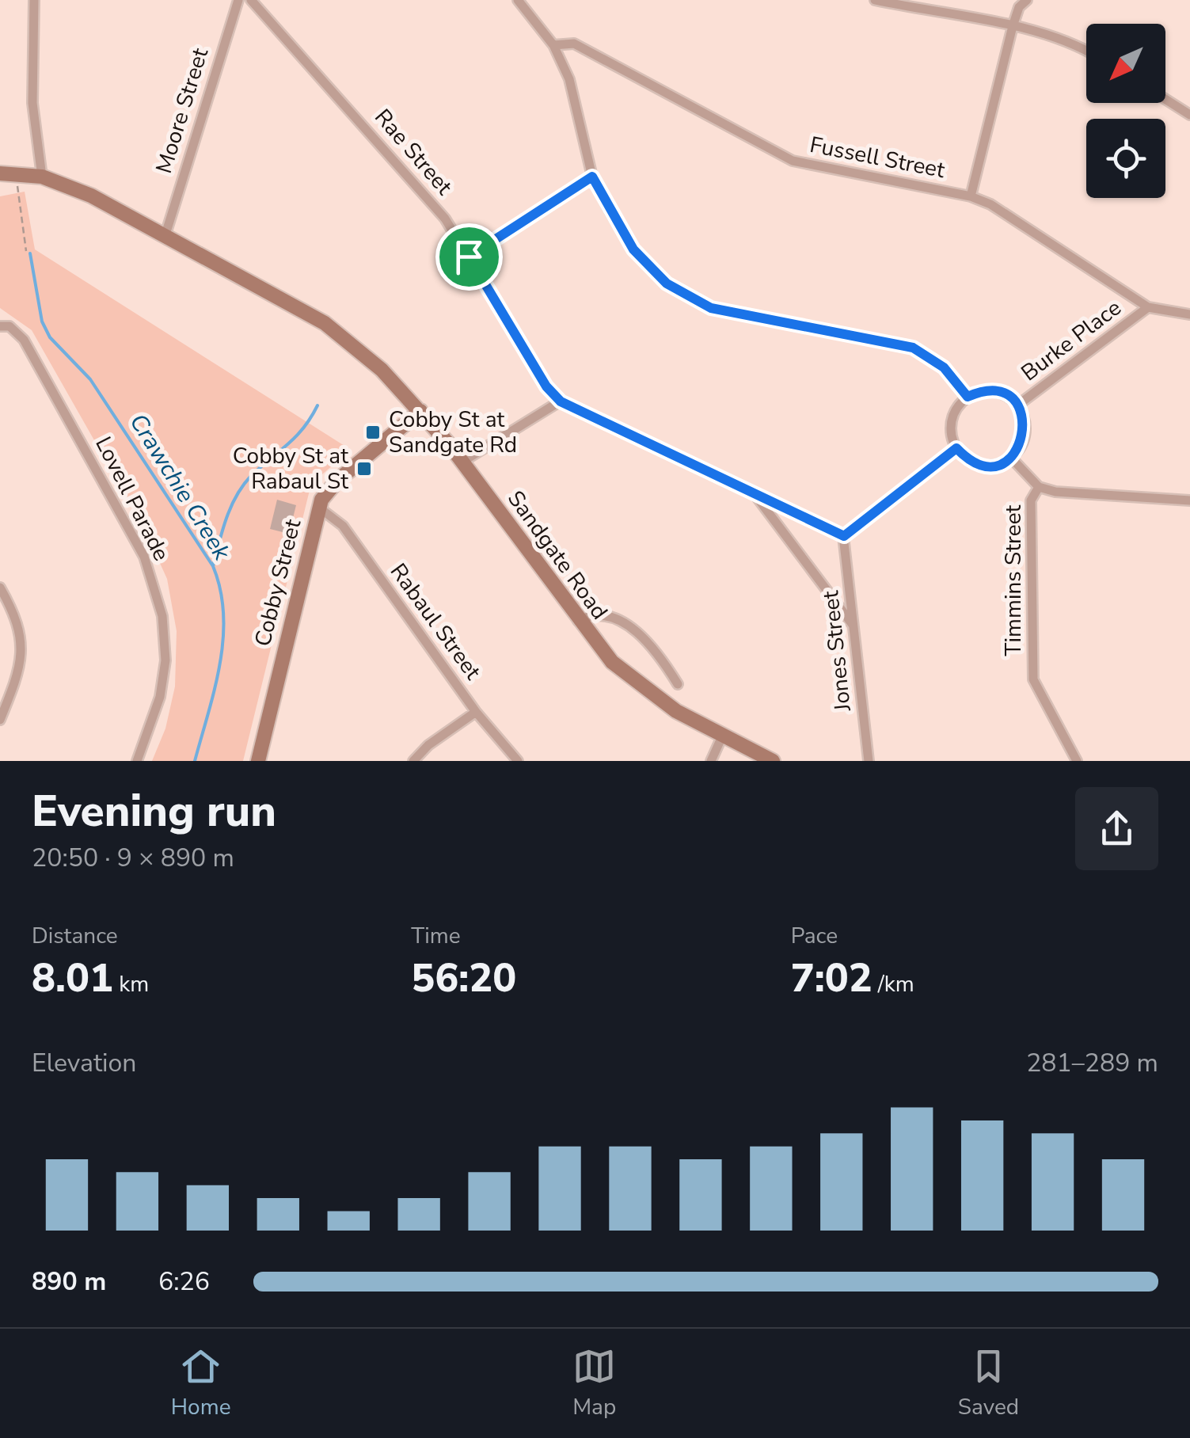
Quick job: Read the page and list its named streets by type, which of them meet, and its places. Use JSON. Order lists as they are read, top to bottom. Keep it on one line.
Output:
{"streets":{"main road":["Sandgate Road","Cobby Street"],"street":["Moore Street","Rae Street","Fussell Street","Burke Place","Lovell Parade","Timmins Street","Rabaul Street","Jones Street"]},"crossings":[["Moore Street","Sandgate Road"],["Rae Street","Jones Street"],["Fussell Street","Burke Place"],["Sandgate Road","Cobby Street"],["Cobby Street","Rabaul Street"]],"water":["Crawchie Creek"],"places":{"transit":["Cobby St at Sandgate Rd","Cobby St at Rabaul St"]},"north":"bottom left","page":{"heading":["Evening run","20:50 · 9 × 890 m"],"stats":[["Distance","8.01 km"],["Time","56:20"],["Pace","7:02 /km"]],"chart":["Elevation","281–289 m"],"list":[{"name":"890 m","note":"6:26"}],"tabs":["Home","Map","Saved"]}}
